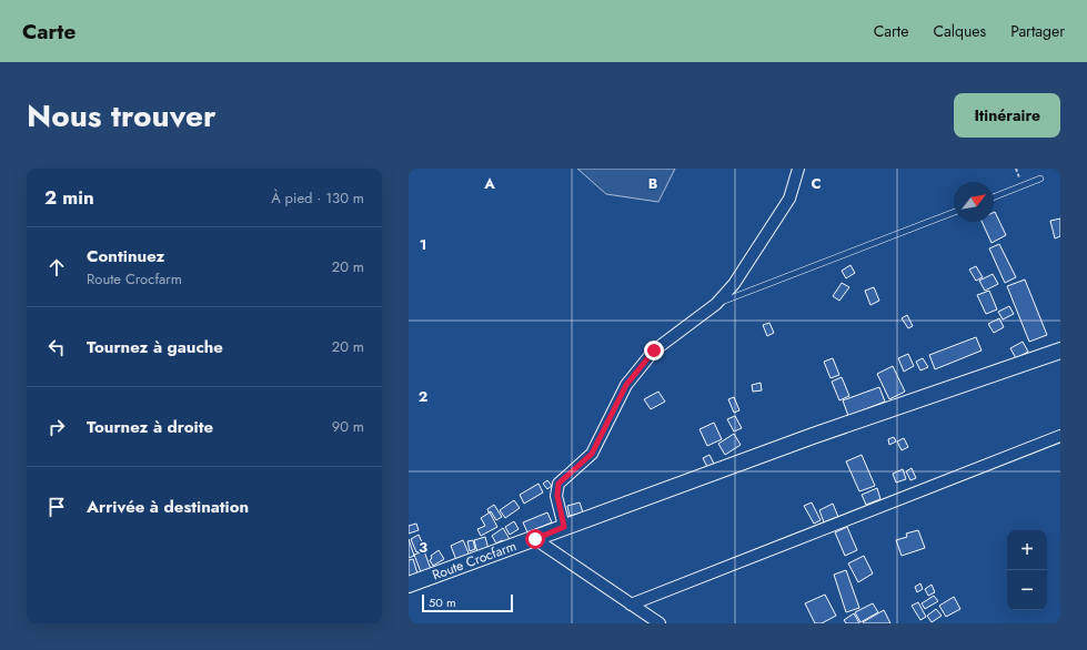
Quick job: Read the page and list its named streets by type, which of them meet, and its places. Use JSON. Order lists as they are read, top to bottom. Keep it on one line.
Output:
{"streets":{"street":["Route Crocfarm"]},"scale_bar":"50 m","north":"top right","page":{"header":"Carte","nav":["Carte","Calques","Partager"],"title":"Nous trouver","buttons":"Itinéraire","heading":["2 min","À pied · 130 m"],"list":[["Continuez","Route Crocfarm","20 m"],["Tournez à gauche","20 m"],["Tournez à droite","90 m"],"Arrivée à destination"],"map_buttons":["+","−"],"scale":"50 m"},"grid":{"columns":["A","B","C"],"rows":["1","2","3"]}}
